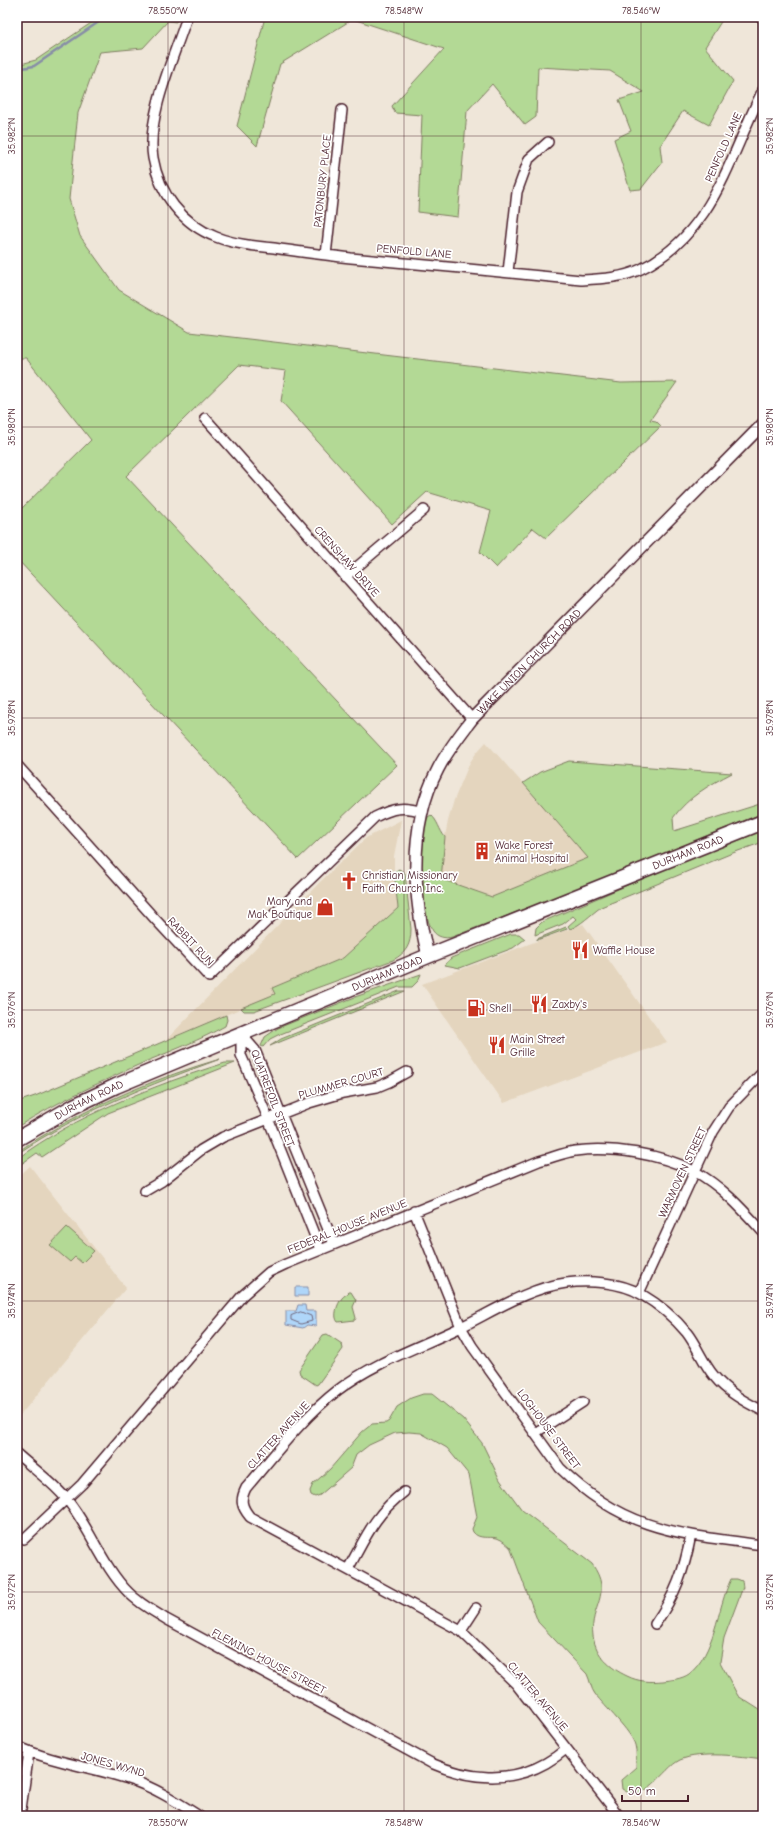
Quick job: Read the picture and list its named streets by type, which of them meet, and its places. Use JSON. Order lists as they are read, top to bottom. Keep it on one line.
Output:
{"streets":{"main road":["DURHAM ROAD"],"street":["PENFOLD LANE","PATONBURY PLACE","CRENSHAW DRIVE","WAKE UNION CHURCH ROAD","RABBIT RUN","PLUMMER COURT","QUATREFOIL STREET","WARMOVEN STREET","FEDERAL HOUSE AVENUE","LOGHOUSE STREET","CLATTER AVENUE","FLEMING HOUSE STREET","JONES WYND"]},"crossings":[["PENFOLD LANE","PATONBURY PLACE"],["CRENSHAW DRIVE","WAKE UNION CHURCH ROAD"],["WAKE UNION CHURCH ROAD","DURHAM ROAD"],["WAKE UNION CHURCH ROAD","RABBIT RUN"],["DURHAM ROAD","QUATREFOIL STREET"],["PLUMMER COURT","QUATREFOIL STREET"],["QUATREFOIL STREET","FEDERAL HOUSE AVENUE"],["WARMOVEN STREET","FEDERAL HOUSE AVENUE"],["WARMOVEN STREET","CLATTER AVENUE"],["FEDERAL HOUSE AVENUE","LOGHOUSE STREET"],["FEDERAL HOUSE AVENUE","FLEMING HOUSE STREET"],["LOGHOUSE STREET","CLATTER AVENUE"],["CLATTER AVENUE","FLEMING HOUSE STREET"]],"places":{"building":["Wake Forest Animal Hospital"],"church":["Christian Missionary Faith Church Inc."],"shop":["Mary and Mak Boutique"],"restaurant":["Waffle House","Zaxby's","Main Street Grille"],"fuel station":["Shell"]},"scale_bar":"50 m","coordinates":["78.550°W","78.548°W","78.546°W","35.982°N","35.980°N","35.978°N","35.976°N","35.974°N","35.972°N"]}
